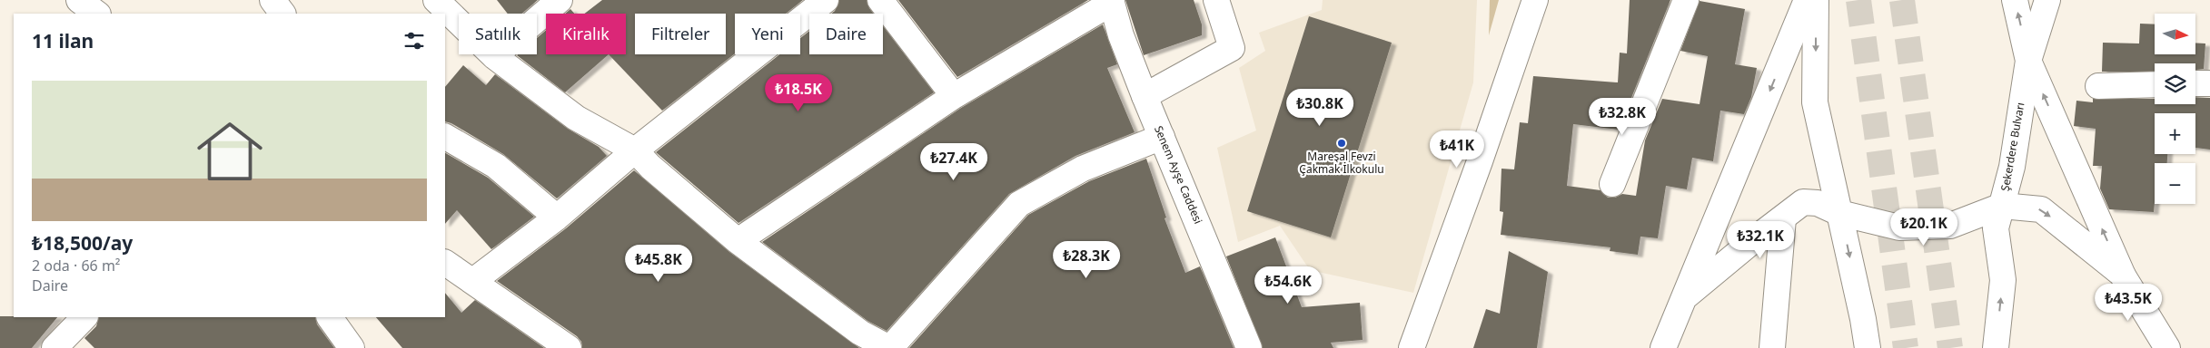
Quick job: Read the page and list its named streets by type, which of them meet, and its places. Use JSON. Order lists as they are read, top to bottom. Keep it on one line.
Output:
{"streets":{"street":["Şekerdere Bulvarı","Senem Ayşe Caddesi"]},"places":["Mareşal Fevzi Çakmak İlkokulu"],"north":"right","page":{"map_buttons":["+","−"],"chip":["Satılık","Kiralık","Filtreler","Yeni","Daire"],"heading":"11 ilan","list":[{"name":"₺18,500/ay","note":"2 oda · 66 m² · Daire"}],"price":["₺18.5K","₺30.8K","₺32.8K","₺41K","₺27.4K","₺20.1K","₺32.1K","₺28.3K","₺45.8K","₺54.6K","₺43.5K"]}}
